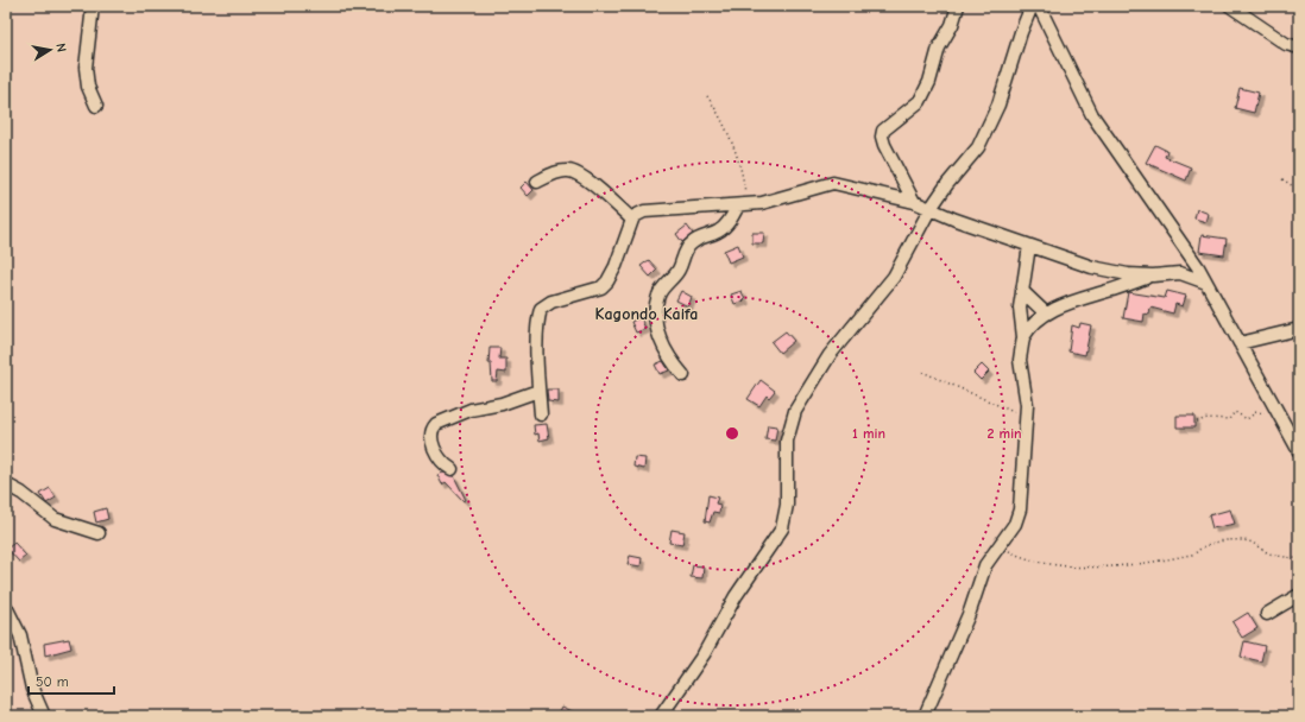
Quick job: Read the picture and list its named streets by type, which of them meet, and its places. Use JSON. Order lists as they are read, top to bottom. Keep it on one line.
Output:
{"districts":["Kagondo Kaifa"],"scale_bar":"50 m","north":"right","rings":["1 min","2 min"]}
